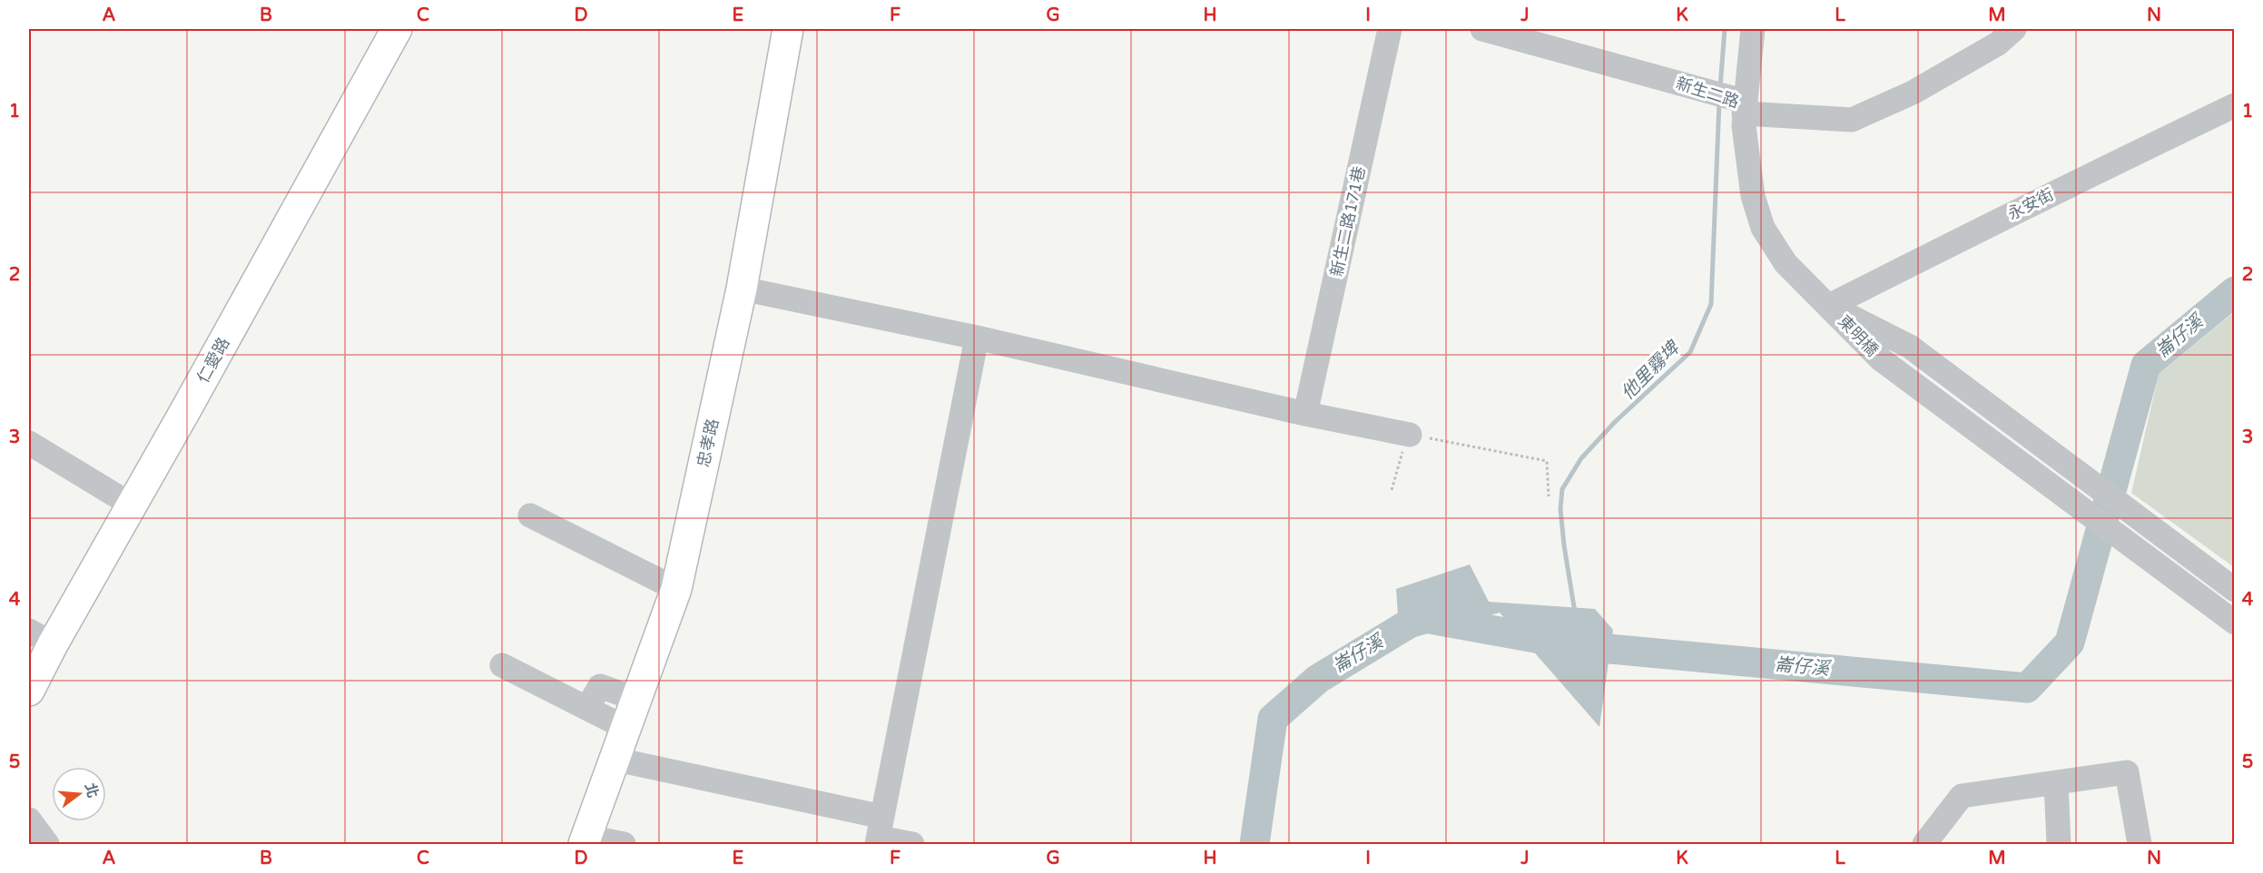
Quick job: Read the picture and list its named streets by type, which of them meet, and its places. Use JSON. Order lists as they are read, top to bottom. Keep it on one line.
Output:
{"streets":{"main road":["仁愛路","忠孝路"],"street":["新生二路","永安街","新生二路171巷","東明橋"]},"crossings":[["新生二路","永安街"],["新生二路","東明橋"],["永安街","東明橋"]],"water":["崙仔溪","他里霧埤"],"north":"right","grid":{"columns":["A","B","C","D","E","F","G","H","I","J","K","L","M","N"],"rows":["1","2","3","4","5"]}}
